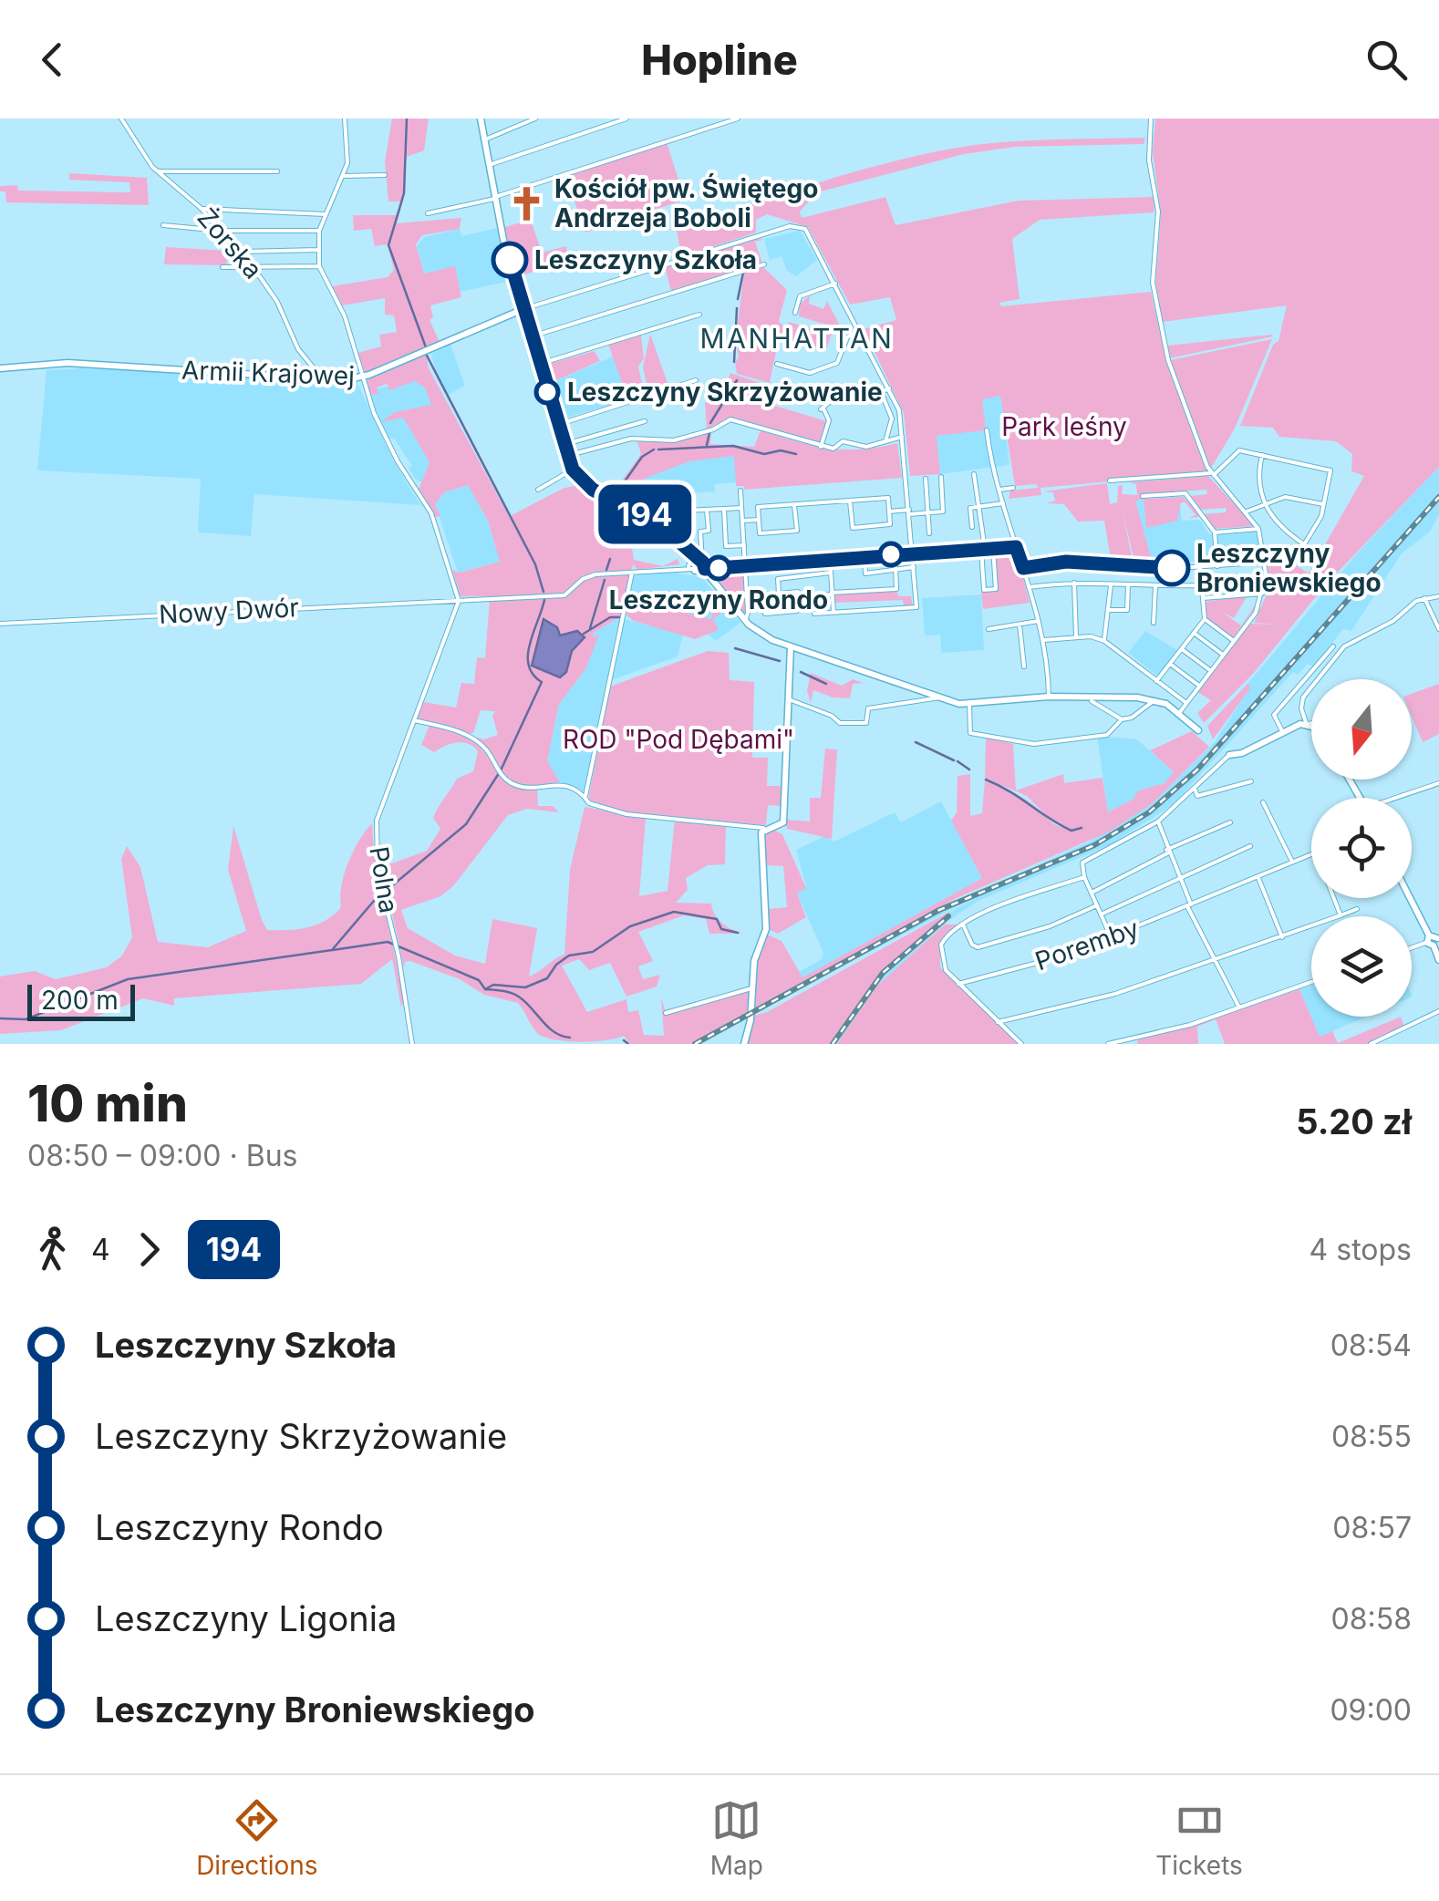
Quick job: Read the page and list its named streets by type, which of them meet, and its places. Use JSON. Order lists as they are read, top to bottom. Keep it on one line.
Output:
{"streets":{"street":["Żorska","Armii Krajowej","Nowy Dwór","Polna","Poremby"]},"crossings":[["Żorska","Armii Krajowej"],["Nowy Dwór","Polna"]],"districts":["MANHATTAN"],"parks":["Park leśny","ROD \"Pod Dębami\""],"places":{"church":["Kościół pw. Świętego Andrzeja Boboli"],"other":["Leszczyny Szkoła","Leszczyny Skrzyżowanie","Leszczyny Rondo","Leszczyny Broniewskiego"]},"lines":["bus line 194"],"scale_bar":"200 m","north":"bottom","page":{"header":"Hopline","on_map":"194","scale":"200 m","heading":["10 min","08:50 – 09:00 · Bus","5.20 zł"],"legs":["4","194","4 stops"],"list":[{"name":"Leszczyny Szkoła","value":"08:54"},{"name":"Leszczyny Skrzyżowanie","value":"08:55"},{"name":"Leszczyny Rondo","value":"08:57"},{"name":"Leszczyny Ligonia","value":"08:58"},{"name":"Leszczyny Broniewskiego","value":"09:00"}],"tabs":["Directions","Map","Tickets"]}}
